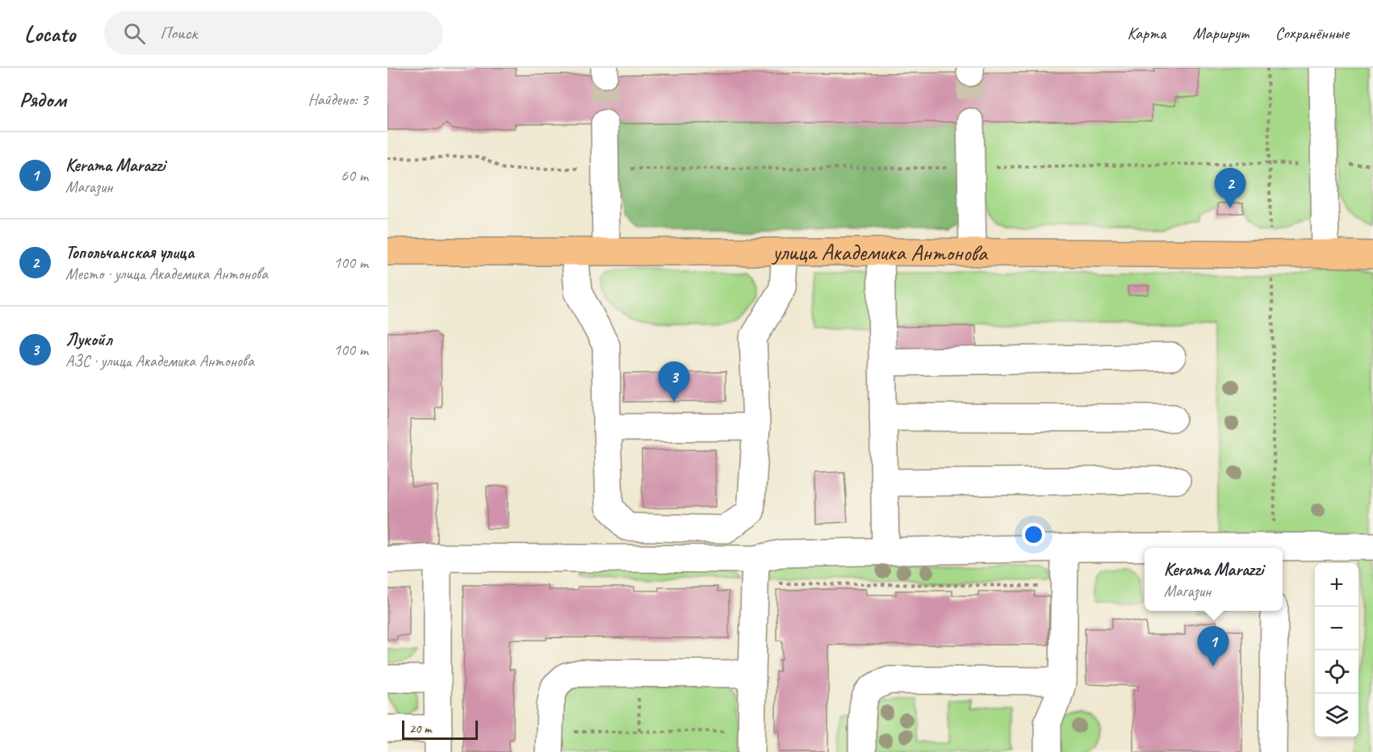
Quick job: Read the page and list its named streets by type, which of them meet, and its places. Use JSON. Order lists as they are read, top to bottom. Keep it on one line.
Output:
{"streets":{"main road":["улица Академика Антонова"]},"scale_bar":"20 m","page":{"header":"Locato","search":"Поиск","nav":["Карта","Маршрут","Сохранённые"],"heading":["Рядом","Найдено: 3"],"list":[{"mark":"1","name":"Kerama Marazzi","note":"Магазин","value":"60 m"},{"mark":"2","name":"Топольчанская улица","note":"Место · улица Академика Антонова","value":"100 m"},{"mark":"3","name":"Лукойл","note":"АЗС · улица Академика Антонова","value":"100 m"}],"pins":["2","3","1"],"popup":["Kerama Marazzi","Магазин"],"map_buttons":["+","−"],"scale":"20 m"}}
